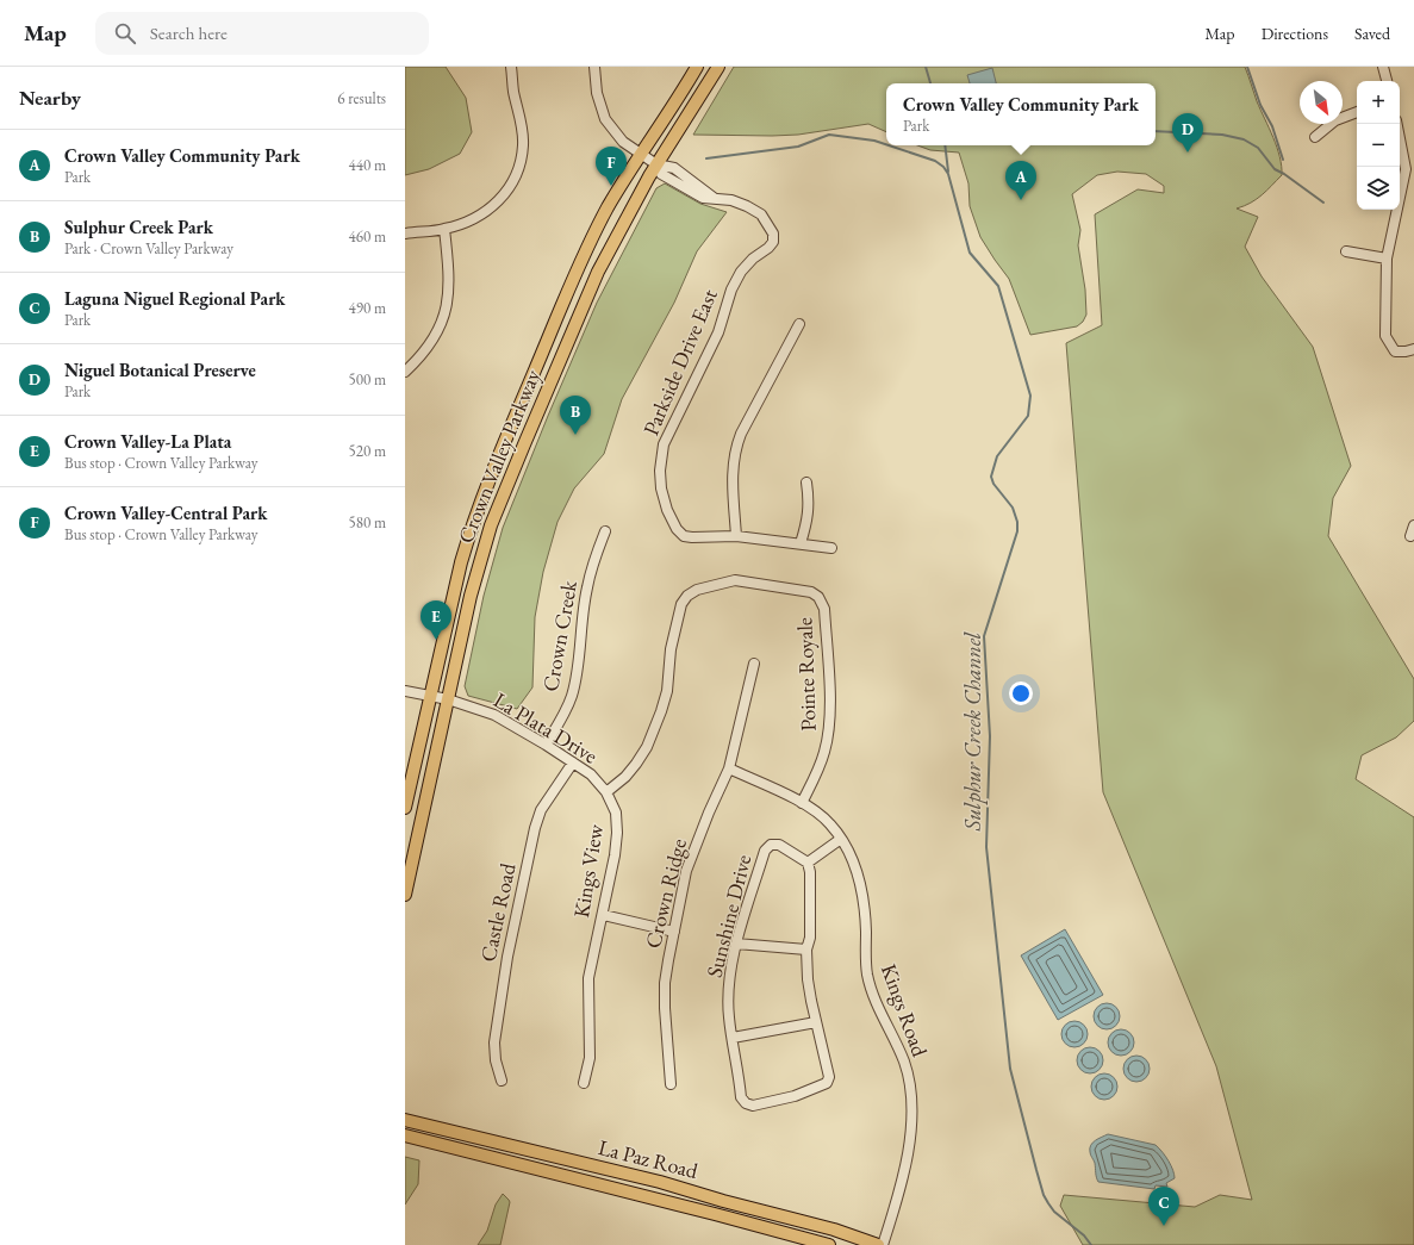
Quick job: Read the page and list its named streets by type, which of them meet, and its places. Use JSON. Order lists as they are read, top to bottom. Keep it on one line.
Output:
{"streets":{"main road":["Crown Valley Parkway","La Paz Road"],"street":["Parkside Drive East","Crown Creek","Pointe Royale","La Plata Drive","Kings View","Crown Ridge","Castle Road","Sunshine Drive","Kings Road"]},"crossings":[["Parkside Drive East","Crown Valley Parkway"],["Crown Valley Parkway","La Plata Drive"],["Crown Creek","La Plata Drive"],["Pointe Royale","La Plata Drive"],["Pointe Royale","Kings View"],["Pointe Royale","Kings Road"],["La Plata Drive","Kings View"],["La Plata Drive","Castle Road"],["Crown Ridge","Kings Road"]],"water":["Sulphur Creek Channel"],"north":"bottom right","page":{"header":"Map","search":"Search here","nav":["Map","Directions","Saved"],"heading":["Nearby","6 results"],"map_buttons":["+","−"],"popup":["Crown Valley Community Park","Park"],"pins":["D","F","A","B","E","C"],"list":[{"mark":"A","name":"Crown Valley Community Park","note":"Park","value":"440 m"},{"mark":"B","name":"Sulphur Creek Park","note":"Park · Crown Valley Parkway","value":"460 m"},{"mark":"C","name":"Laguna Niguel Regional Park","note":"Park","value":"490 m"},{"mark":"D","name":"Niguel Botanical Preserve","note":"Park","value":"500 m"},{"mark":"E","name":"Crown Valley-La Plata","note":"Bus stop · Crown Valley Parkway","value":"520 m"},{"mark":"F","name":"Crown Valley-Central Park","note":"Bus stop · Crown Valley Parkway","value":"580 m"}]}}
